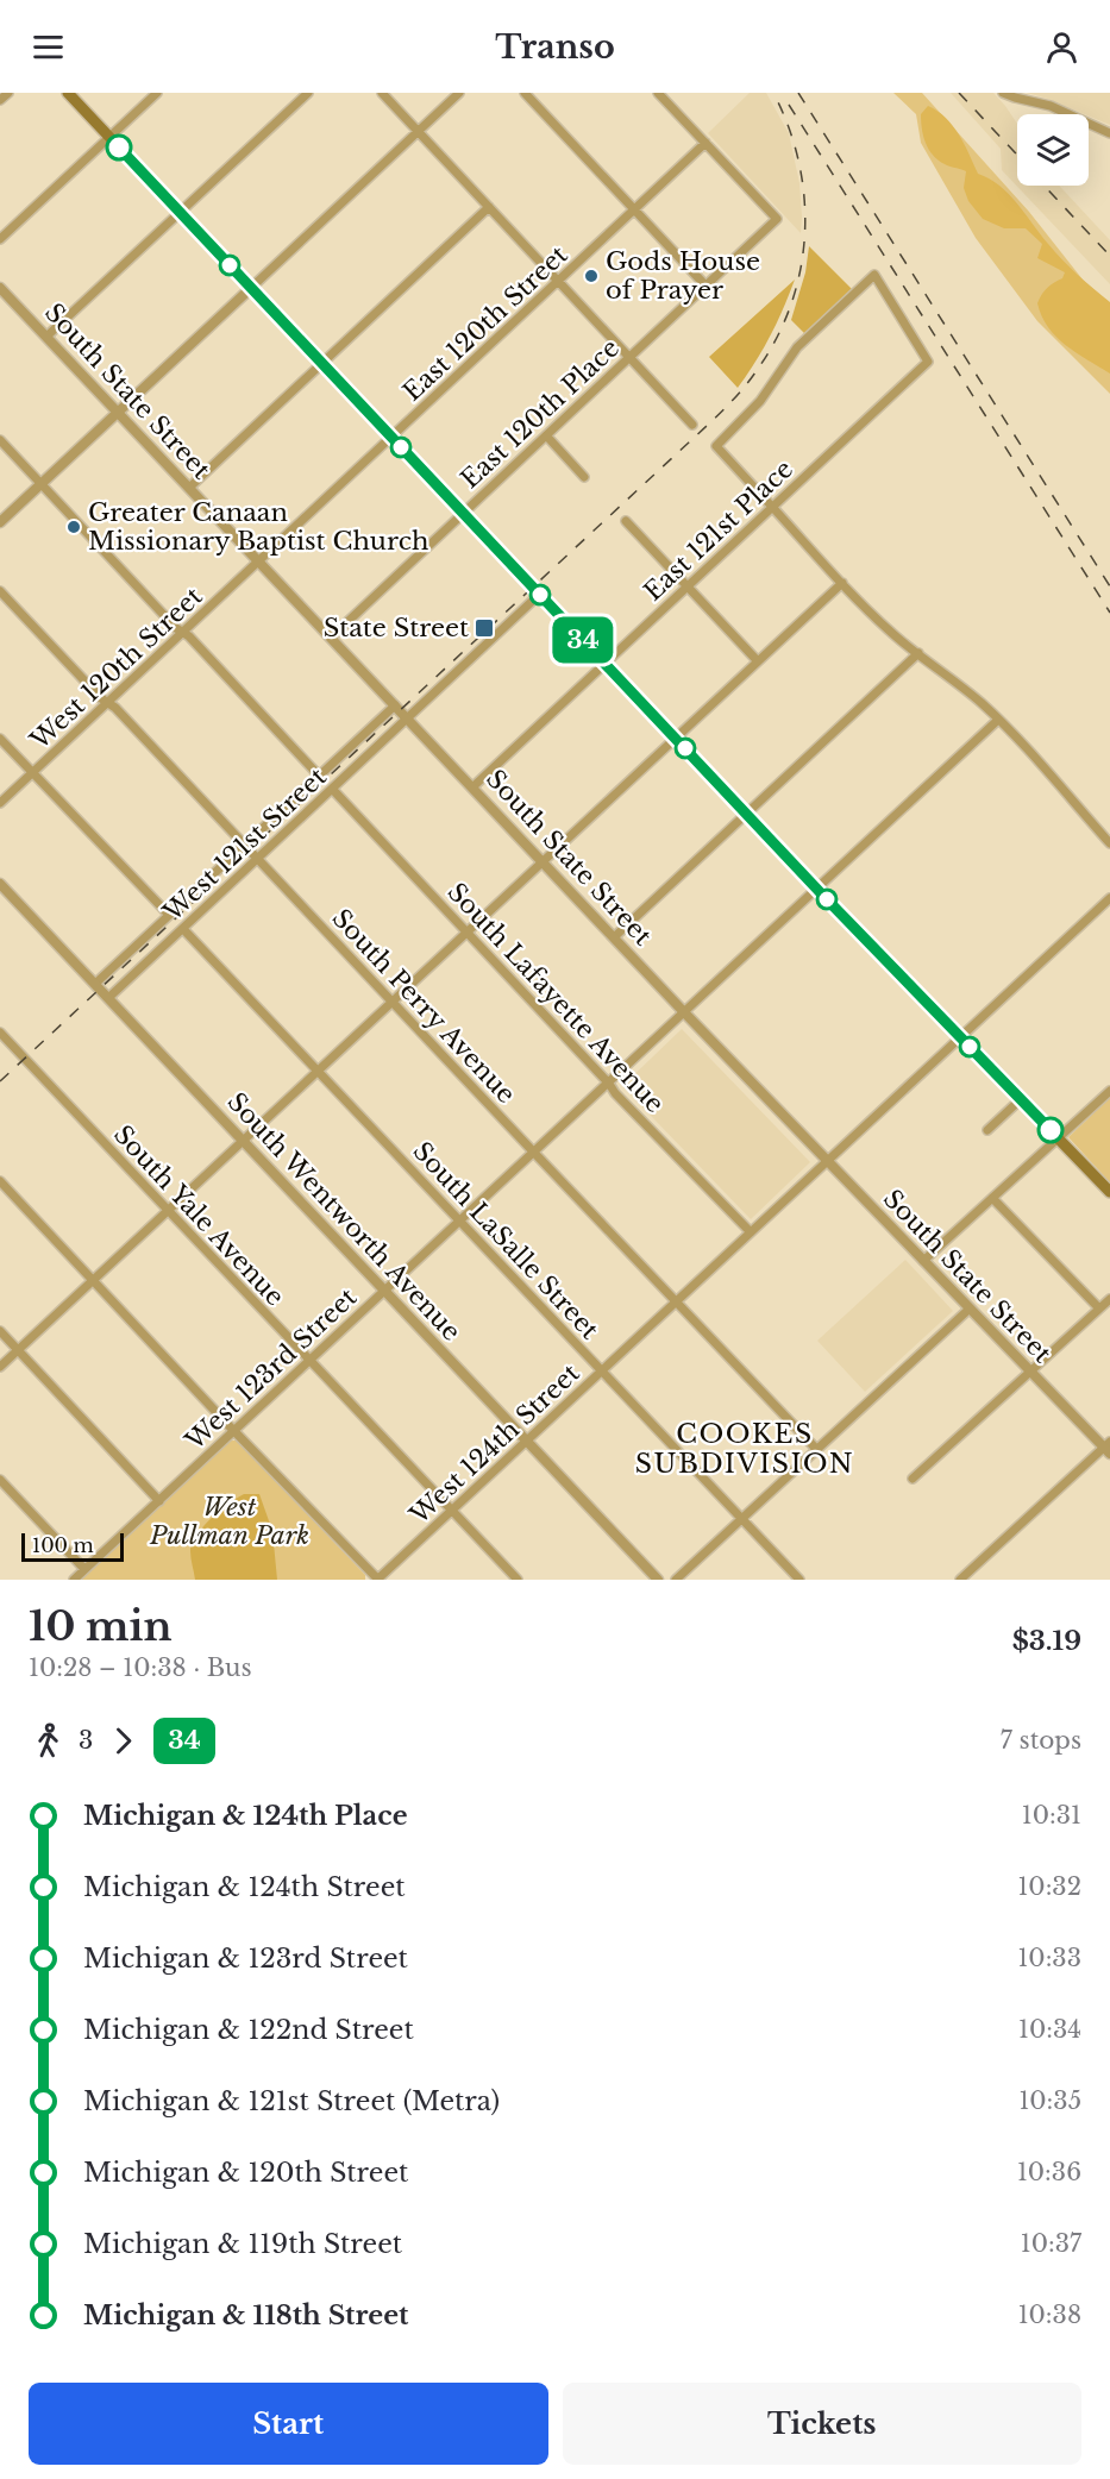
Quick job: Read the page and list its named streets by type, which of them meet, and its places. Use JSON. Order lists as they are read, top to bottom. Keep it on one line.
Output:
{"streets":{"street":["East 120th Street","South State Street","East 120th Place","East 121st Place","West 120th Street","West 121st Street","South Lafayette Avenue","South Perry Avenue","South Yale Avenue","South Wentworth Avenue","South LaSalle Street","West 123rd Street","West 124th Street"]},"crossings":[["East 120th Street","South State Street"],["East 120th Street","East 120th Place"],["East 120th Street","West 120th Street"],["South State Street","East 120th Place"],["South State Street","East 121st Place"],["South State Street","West 120th Street"],["South State Street","West 121st Street"],["South State Street","West 123rd Street"],["South State Street","West 124th Street"],["West 120th Street","South Perry Avenue"],["West 121st Street","South Lafayette Avenue"],["West 121st Street","South Perry Avenue"],["West 121st Street","South Wentworth Avenue"],["West 121st Street","South LaSalle Street"],["South Lafayette Avenue","West 123rd Street"],["South Lafayette Avenue","West 124th Street"],["South Perry Avenue","West 123rd Street"],["South Perry Avenue","West 124th Street"],["South Yale Avenue","West 123rd Street"],["South Yale Avenue","West 124th Street"],["South Wentworth Avenue","West 123rd Street"],["South Wentworth Avenue","West 124th Street"],["South LaSalle Street","West 123rd Street"],["South LaSalle Street","West 124th Street"]],"districts":["COOKES SUBDIVISION"],"parks":["West Pullman Park"],"places":{"other":["Gods House of Prayer","Greater Canaan Missionary Baptist Church"],"transit":["State Street"]},"lines":["bus line 34"],"scale_bar":"100 m","page":{"header":"Transo","on_map":"34","scale":"100 m","heading":["10 min","10:28 – 10:38 · Bus","$3.19"],"legs":["3","34","7 stops"],"list":[{"name":"Michigan & 124th Place","value":"10:31"},{"name":"Michigan & 124th Street","value":"10:32"},{"name":"Michigan & 123rd Street","value":"10:33"},{"name":"Michigan & 122nd Street","value":"10:34"},{"name":"Michigan & 121st Street (Metra)","value":"10:35"},{"name":"Michigan & 120th Street","value":"10:36"},{"name":"Michigan & 119th Street","value":"10:37"},{"name":"Michigan & 118th Street","value":"10:38"}],"buttons":["Start","Tickets"]}}
